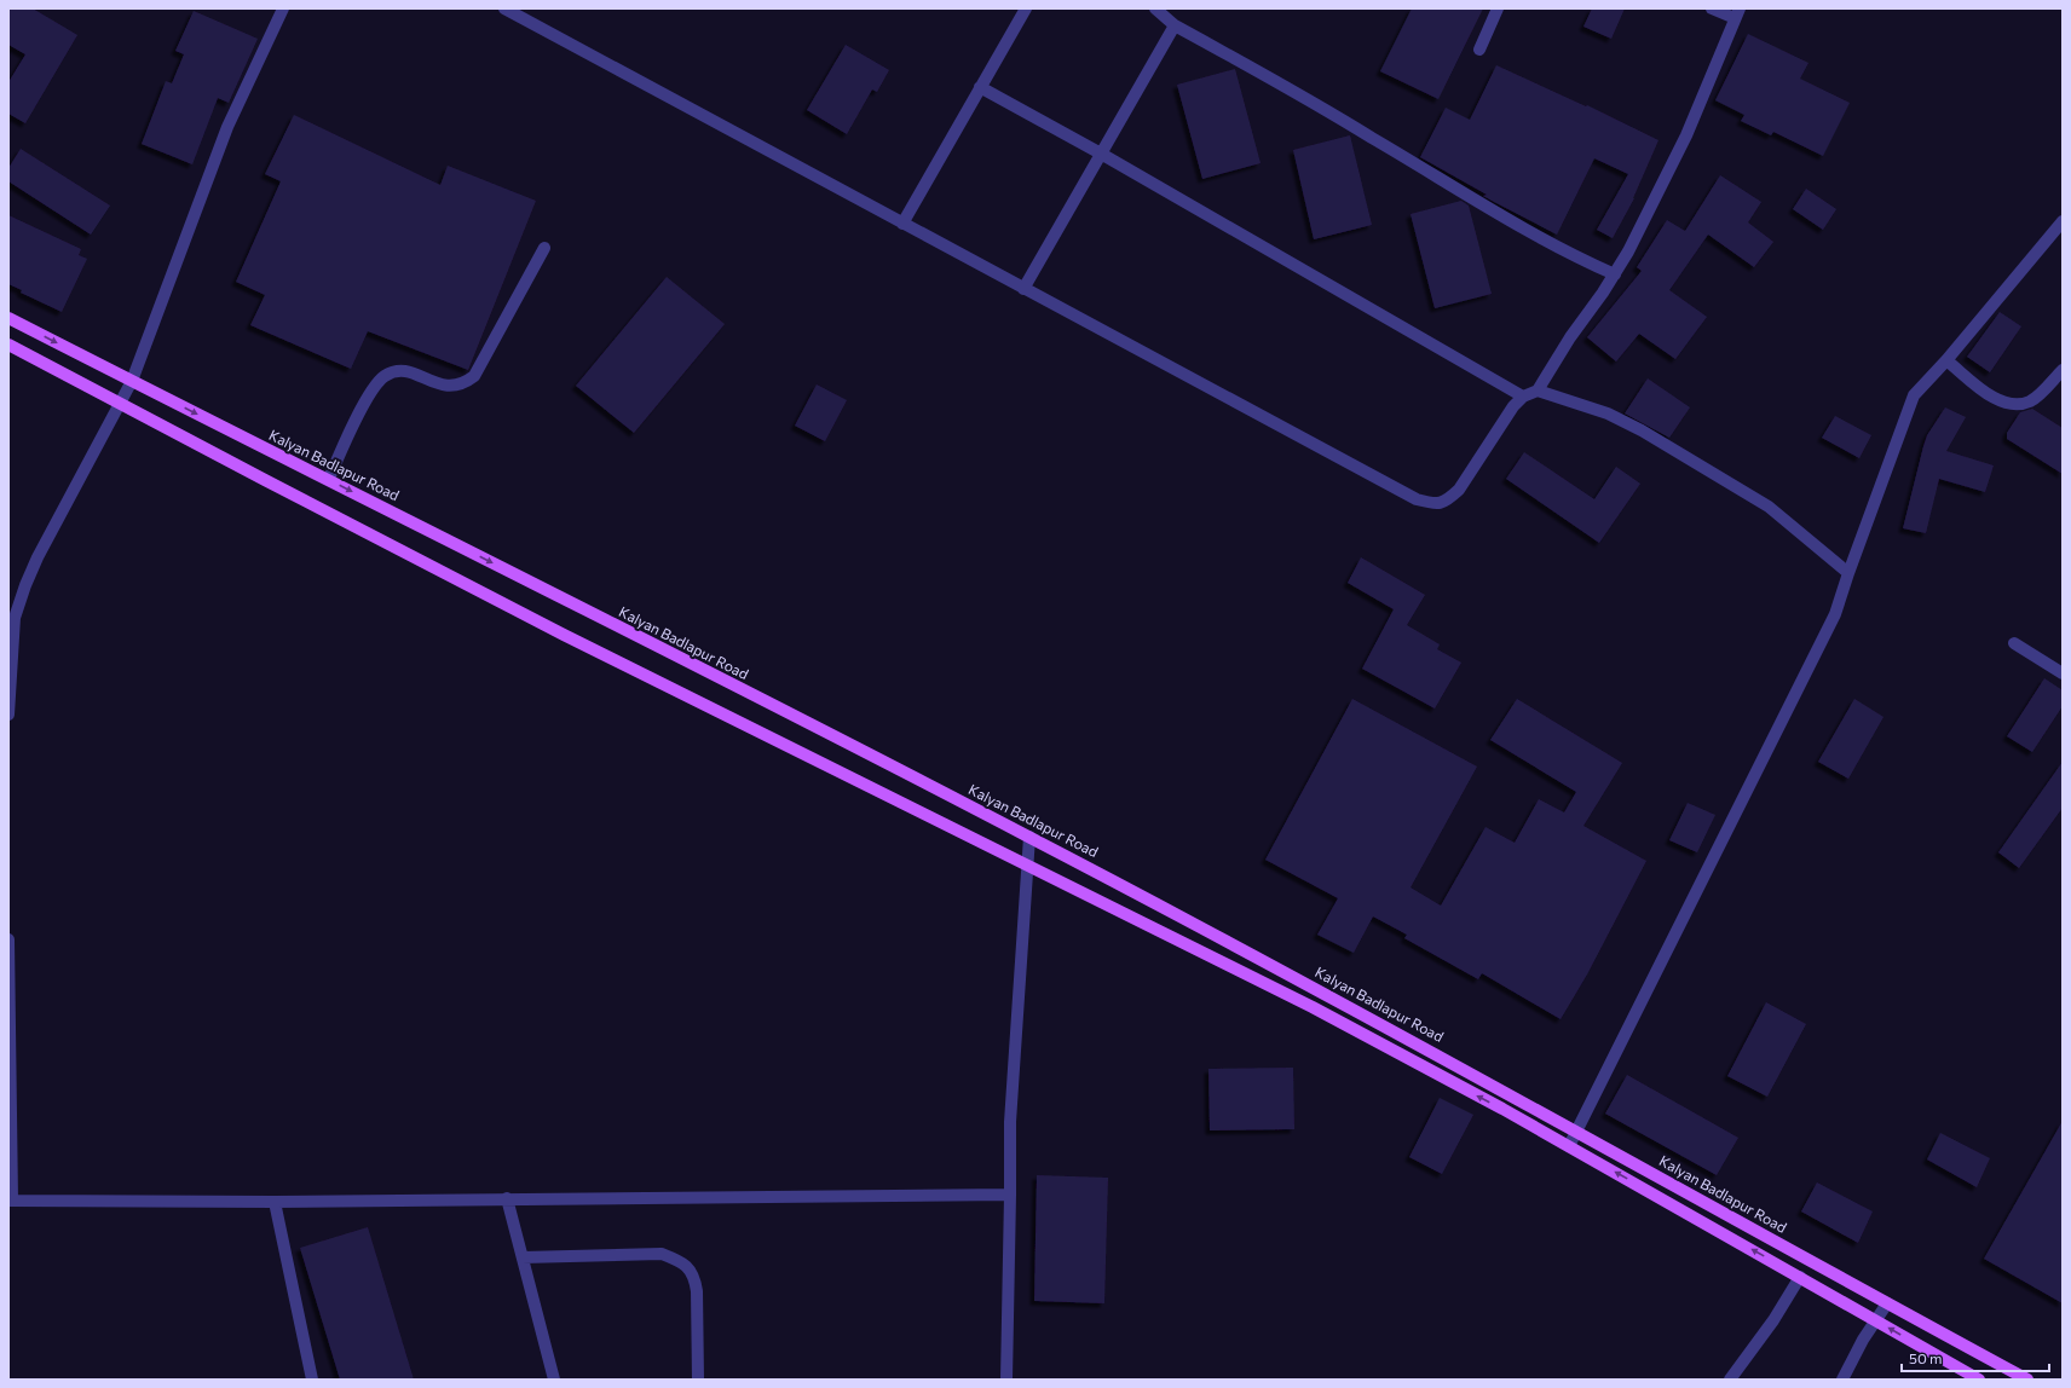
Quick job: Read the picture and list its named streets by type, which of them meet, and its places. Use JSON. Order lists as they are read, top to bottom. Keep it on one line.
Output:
{"streets":{"main road":["Kalyan Badlapur Road"]},"scale_bar":"50 m"}
